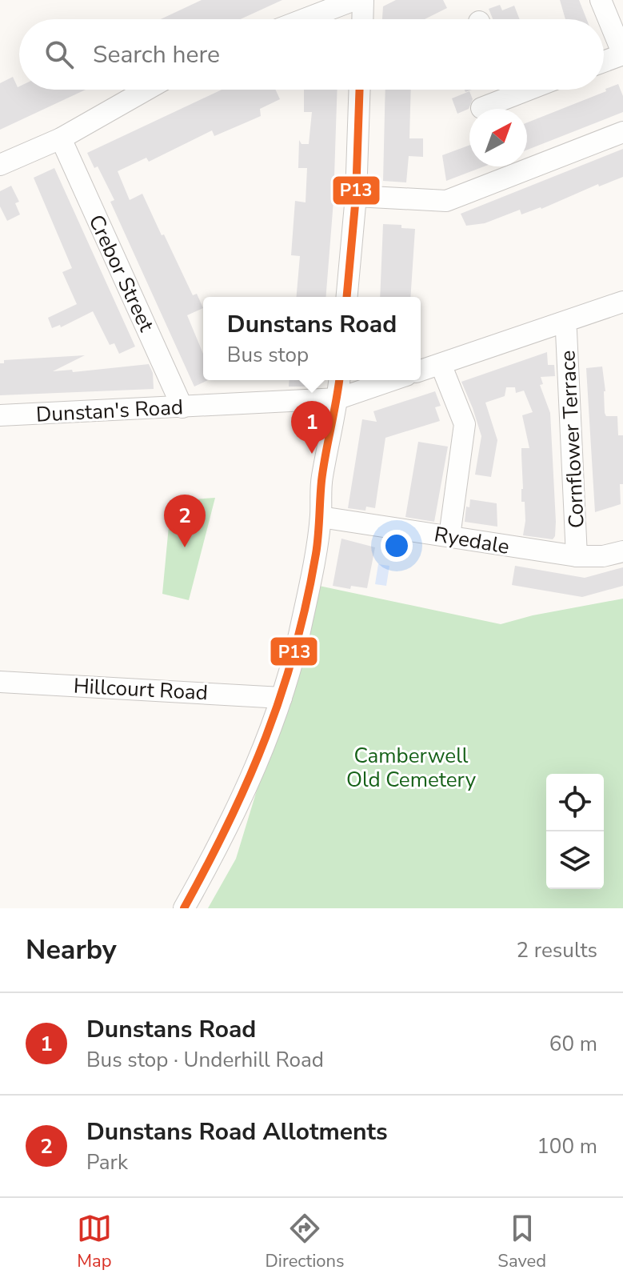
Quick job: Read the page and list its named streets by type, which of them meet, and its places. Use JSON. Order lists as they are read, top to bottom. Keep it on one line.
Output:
{"streets":{"street":["Crebor Street","Dunstan's Road","Cornflower Terrace","Ryedale","Hillcourt Road"]},"crossings":[["Crebor Street","Dunstan's Road"],["Cornflower Terrace","Ryedale"]],"parks":["Camberwell Old Cemetery"],"lines":["transit line P13"],"north":"top right","page":{"search":"Search here","popup":["Dunstans Road","Bus stop"],"pins":["1","2"],"heading":["Nearby","2 results"],"list":[{"mark":"1","name":"Dunstans Road","note":"Bus stop · Underhill Road","value":"60 m"},{"mark":"2","name":"Dunstans Road Allotments","note":"Park","value":"100 m"}],"nav":["Map","Directions","Saved"]}}
